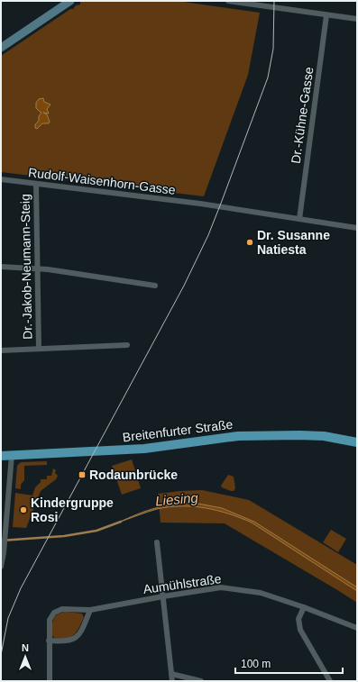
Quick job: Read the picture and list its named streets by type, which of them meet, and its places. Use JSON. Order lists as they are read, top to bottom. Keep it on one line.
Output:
{"streets":{"main road":["Breitenfurter Straße"],"street":["Dr.-Kühne-Gasse","Rudolf-Waisenhorn-Gasse","Dr.-Jakob-Neumann-Steig","Aumühlstraße"]},"crossings":[["Dr.-Kühne-Gasse","Rudolf-Waisenhorn-Gasse"],["Rudolf-Waisenhorn-Gasse","Dr.-Jakob-Neumann-Steig"]],"water":["Liesing"],"places":{"other":["Dr. Susanne Natiesta","Kindergruppe Rosi"],"transit":["Rodaunbrücke"]},"scale_bar":"100 m","north":"top"}
